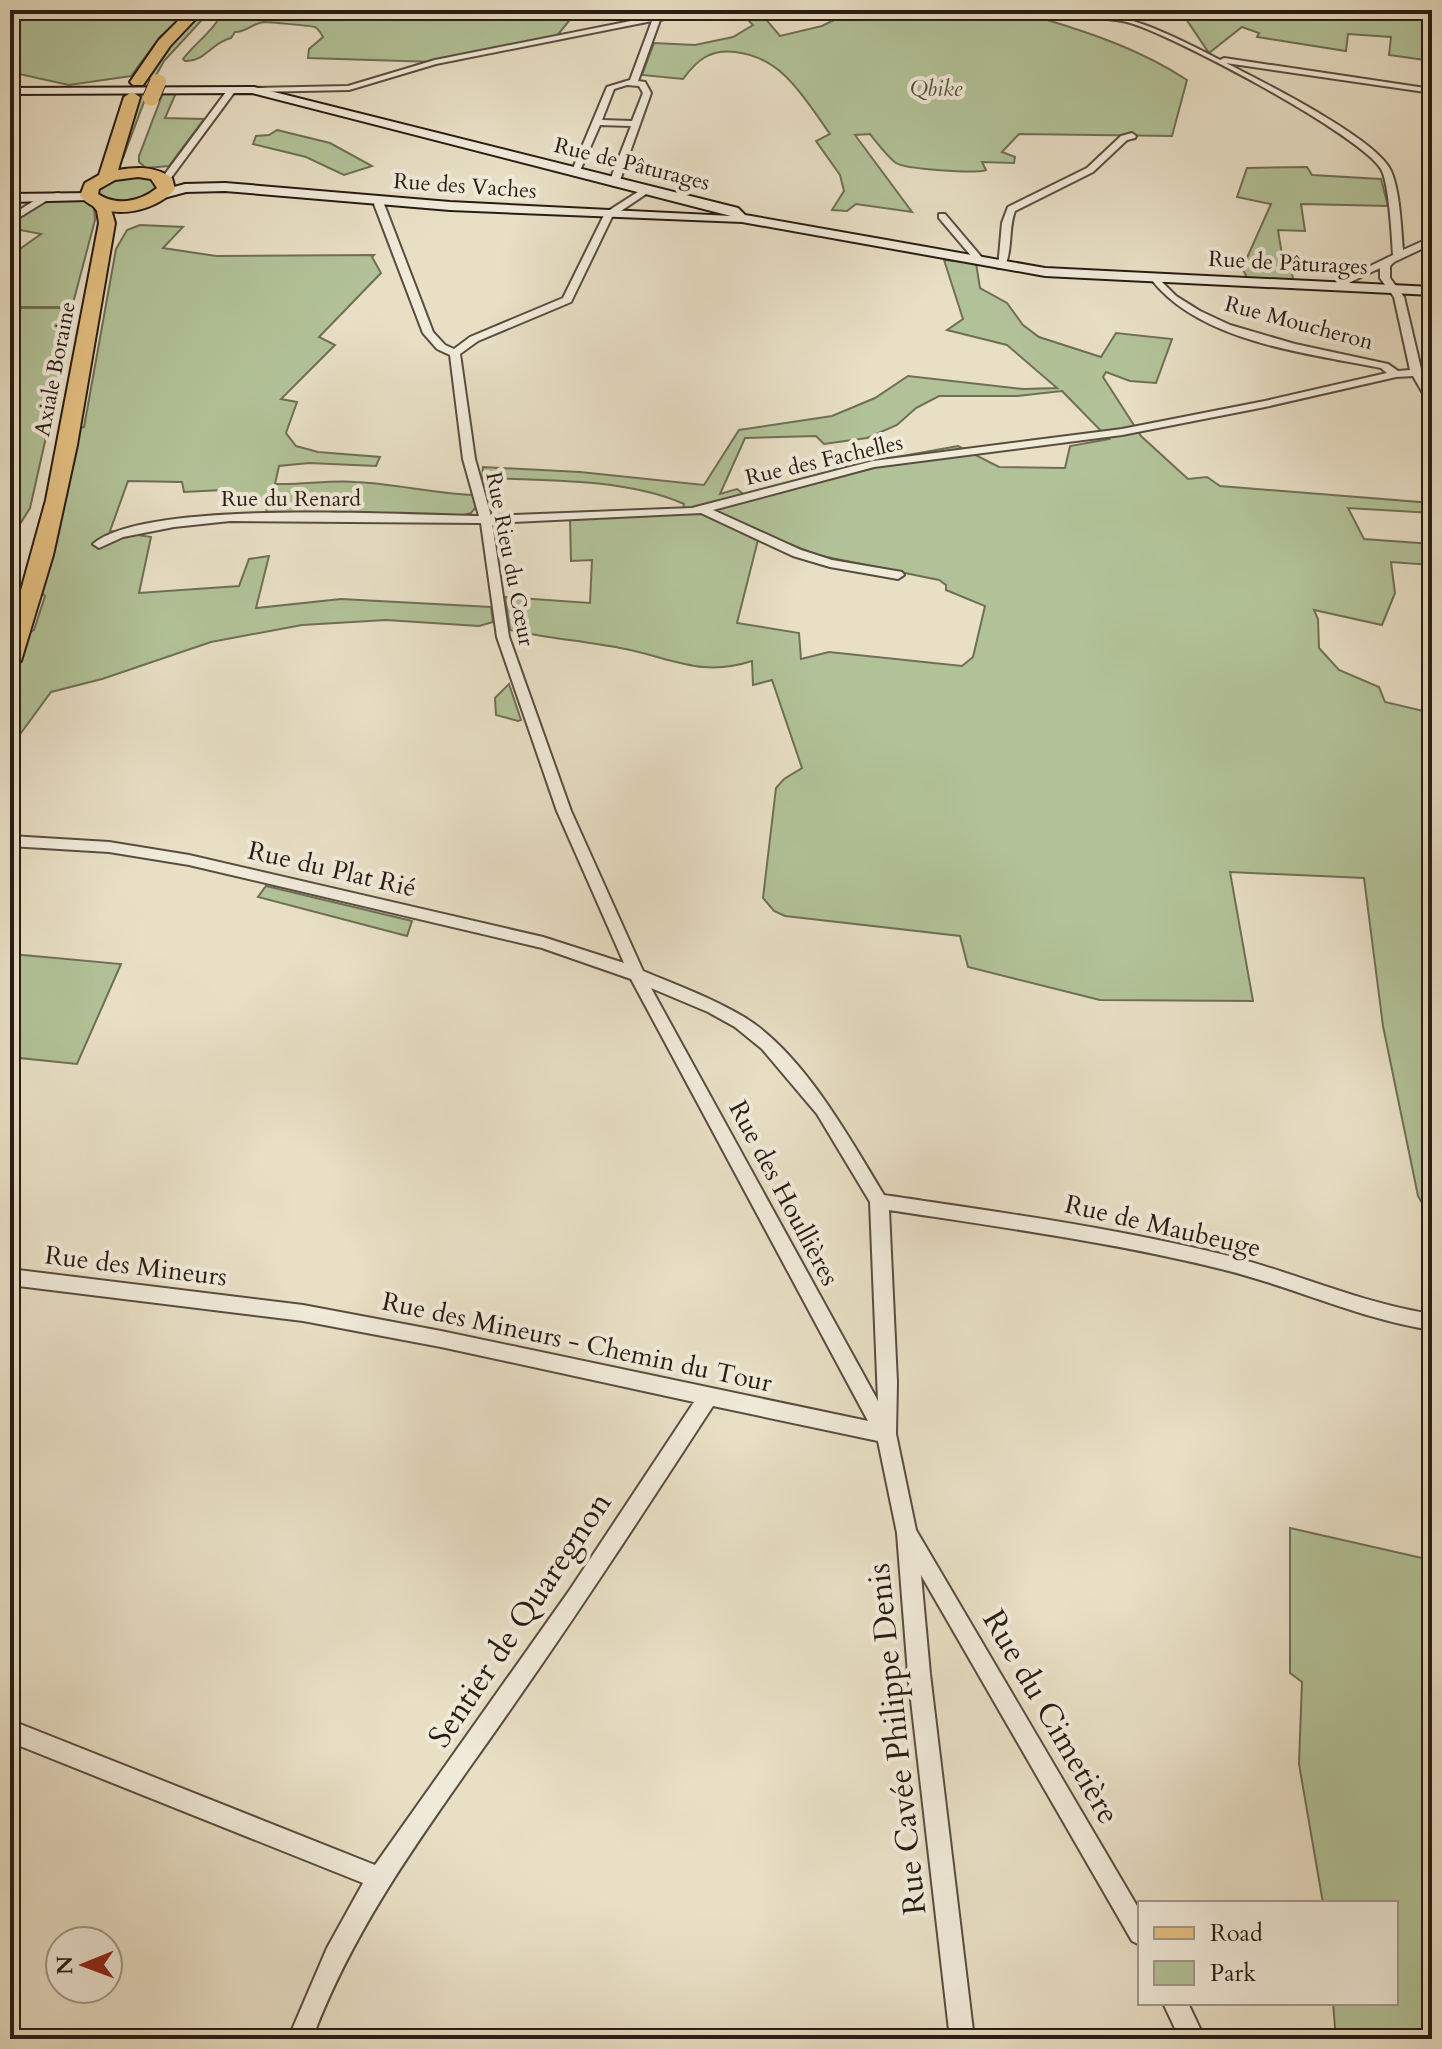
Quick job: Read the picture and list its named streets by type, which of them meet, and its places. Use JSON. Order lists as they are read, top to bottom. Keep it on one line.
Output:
{"streets":{"main road":["Axiale Boraine"],"street":["Rue de Pâturages","Rue des Vaches","Rue Moucheron","Rue des Fachelles","Rue du Renard","Rue Rieu du Cœur","Rue du Plat Rié","Rue des Houllières","Rue de Maubeuge","Rue des Mineurs","Rue des Mineurs - Chemin du Tour","Sentier de Quaregnon","Rue du Cimetière","Rue Cavée Philippe Denis"]},"crossings":[["Rue de Pâturages","Rue des Vaches"],["Rue de Pâturages","Rue Moucheron"],["Rue Moucheron","Rue des Fachelles"],["Rue des Fachelles","Rue du Renard"],["Rue des Fachelles","Rue Rieu du Cœur"],["Rue du Renard","Rue Rieu du Cœur"],["Rue Rieu du Cœur","Rue du Plat Rié"],["Rue Rieu du Cœur","Rue des Houllières"],["Rue du Plat Rié","Rue des Houllières"],["Rue du Plat Rié","Rue de Maubeuge"],["Rue des Houllières","Rue des Mineurs - Chemin du Tour"],["Rue des Houllières","Rue Cavée Philippe Denis"],["Rue des Mineurs","Rue des Mineurs - Chemin du Tour"],["Rue des Mineurs - Chemin du Tour","Sentier de Quaregnon"],["Rue des Mineurs - Chemin du Tour","Rue Cavée Philippe Denis"],["Rue du Cimetière","Rue Cavée Philippe Denis"]],"parks":["Qbike"],"legend":["Road","Park"],"north":"left"}
